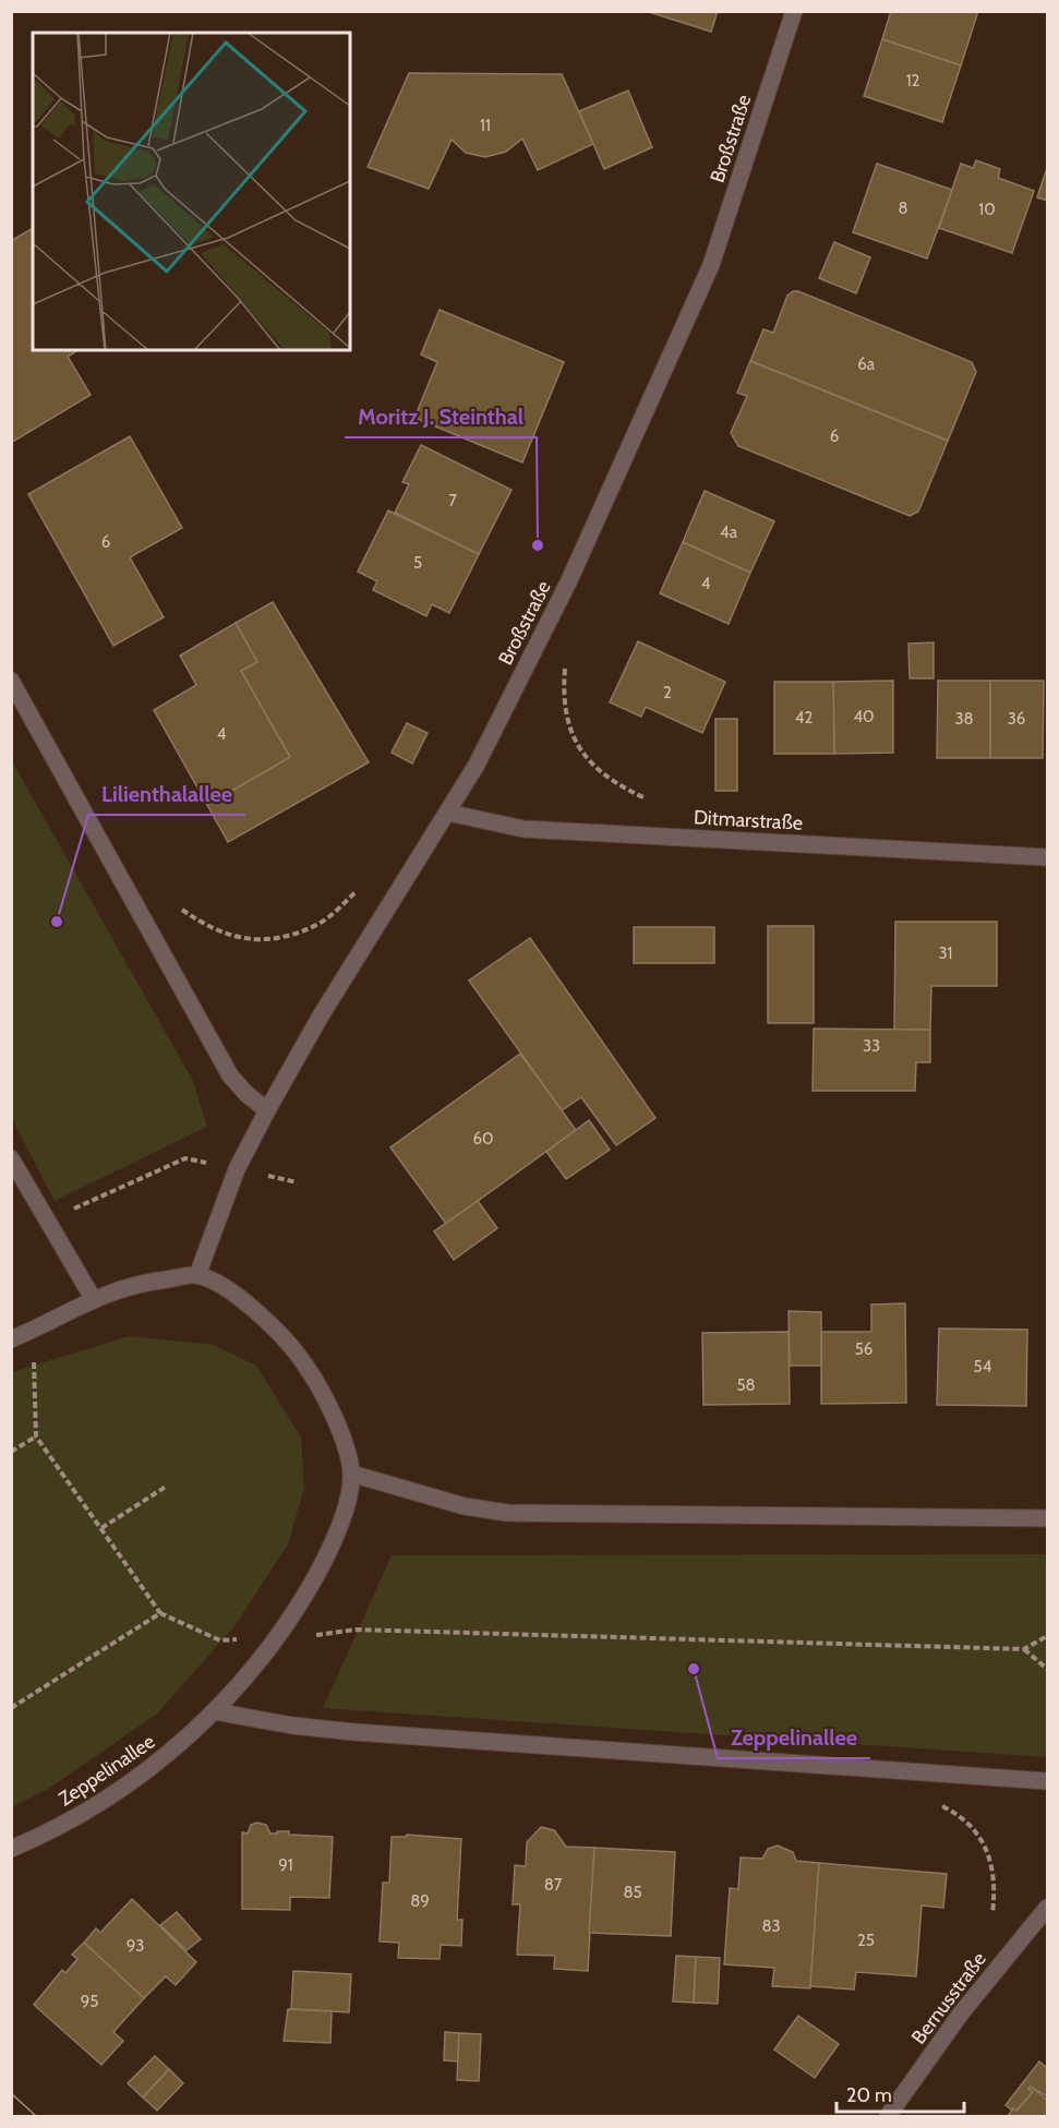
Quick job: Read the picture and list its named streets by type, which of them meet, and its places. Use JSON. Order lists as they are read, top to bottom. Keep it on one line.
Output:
{"streets":{"street":["Broßstraße","Ditmarstraße","Zeppelinallee","Bernusstraße"]},"crossings":[["Broßstraße","Ditmarstraße"]],"places":["Moritz J. Steinthal","Lilienthalallee","Zeppelinallee"],"house_numbers":["12","11","8","10","6a","6","7","4a","6","5","4","2","40","42","38","36","4","31","33","60","56","54","58","91","87","85","89","83","25","93","95"],"scale_bar":"20 m"}
